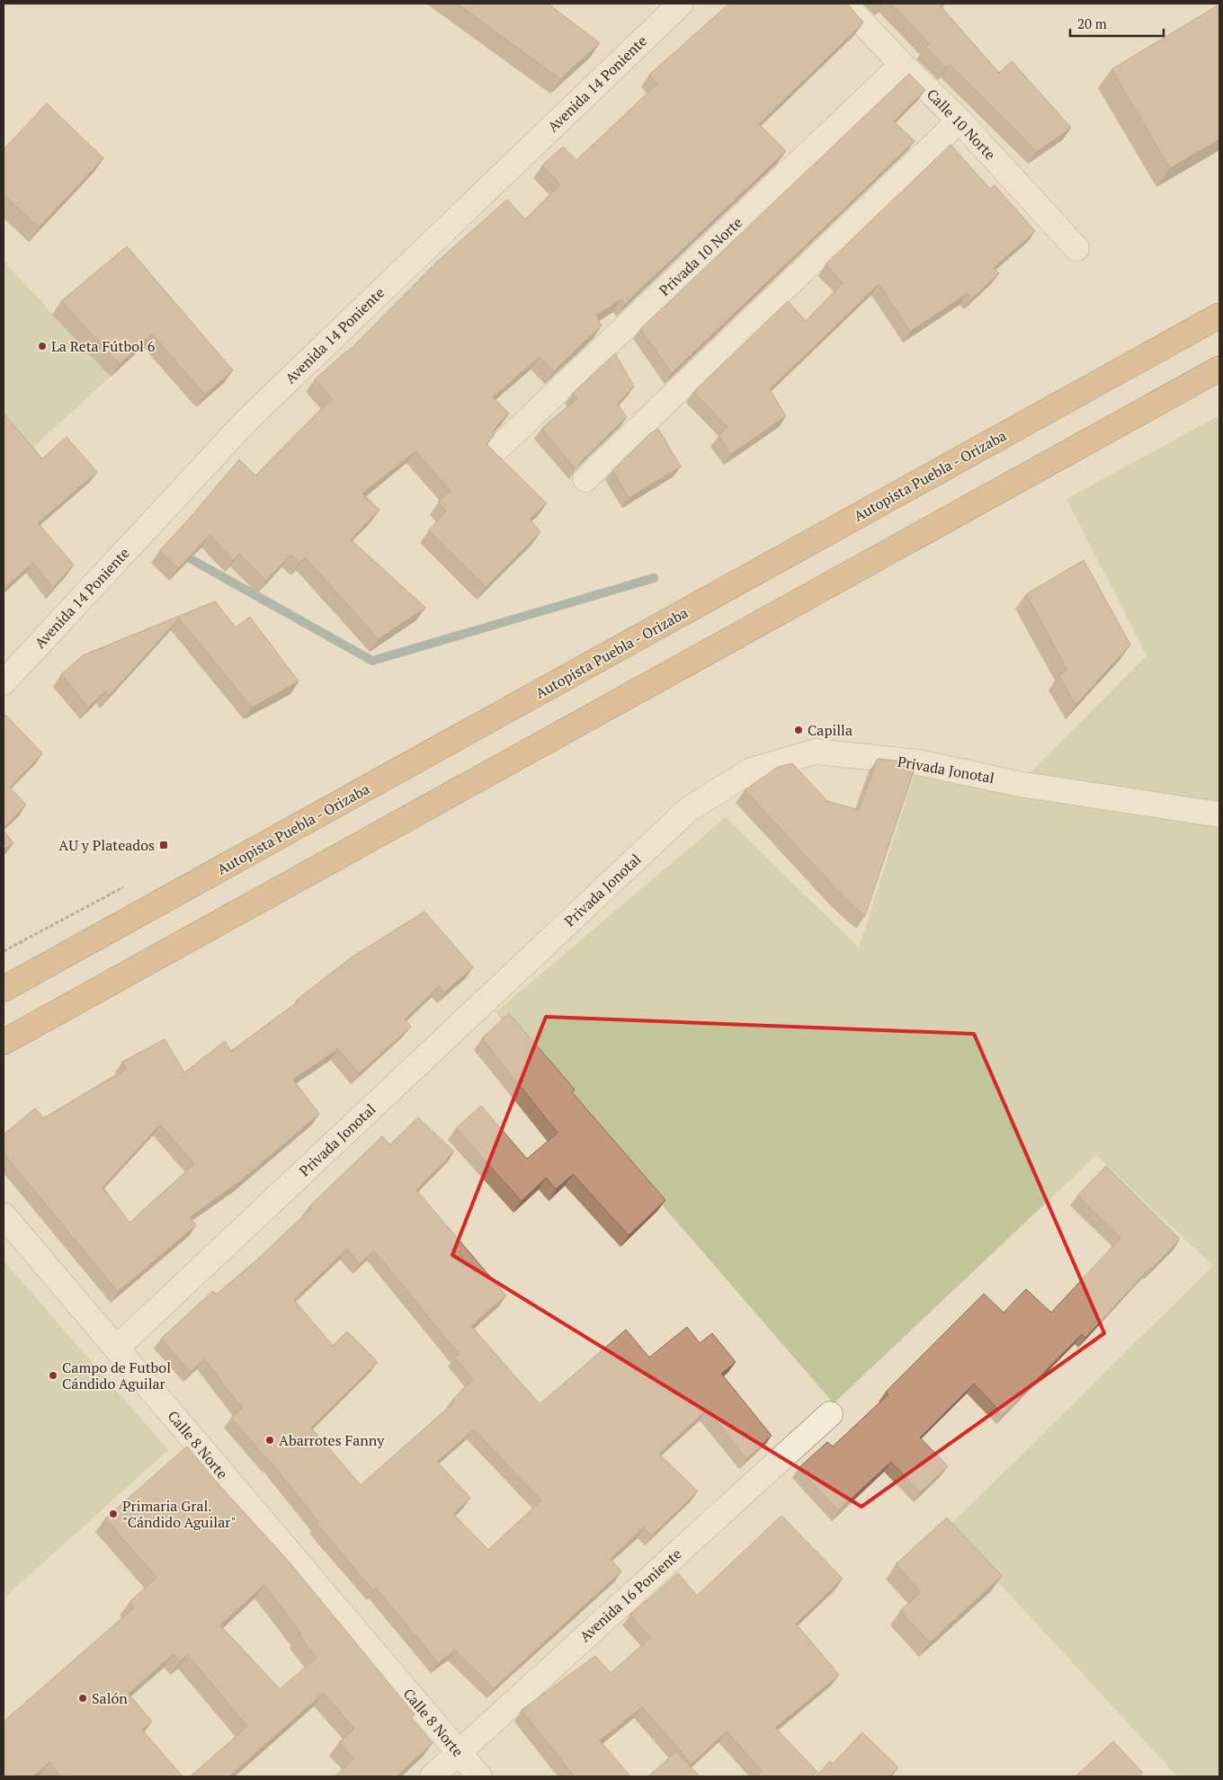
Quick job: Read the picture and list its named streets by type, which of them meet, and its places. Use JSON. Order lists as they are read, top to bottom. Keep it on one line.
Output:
{"streets":{"highway":["Autopista Puebla - Orizaba"],"street":["Avenida 14 Poniente","Calle 10 Norte","Privada 10 Norte","Privada Jonotal","Calle 8 Norte","Avenida 16 Poniente"]},"crossings":[["Calle 10 Norte","Privada 10 Norte"],["Privada Jonotal","Calle 8 Norte"],["Calle 8 Norte","Avenida 16 Poniente"]],"places":{"other":["La Reta Fútbol 6","Capilla","Campo de Futbol Cándido Aguilar","Abarrotes Fanny","Primaria Gral. \"Cándido Aguilar\"","Salón"],"transit":["AU y Plateados"]},"scale_bar":"20 m"}
